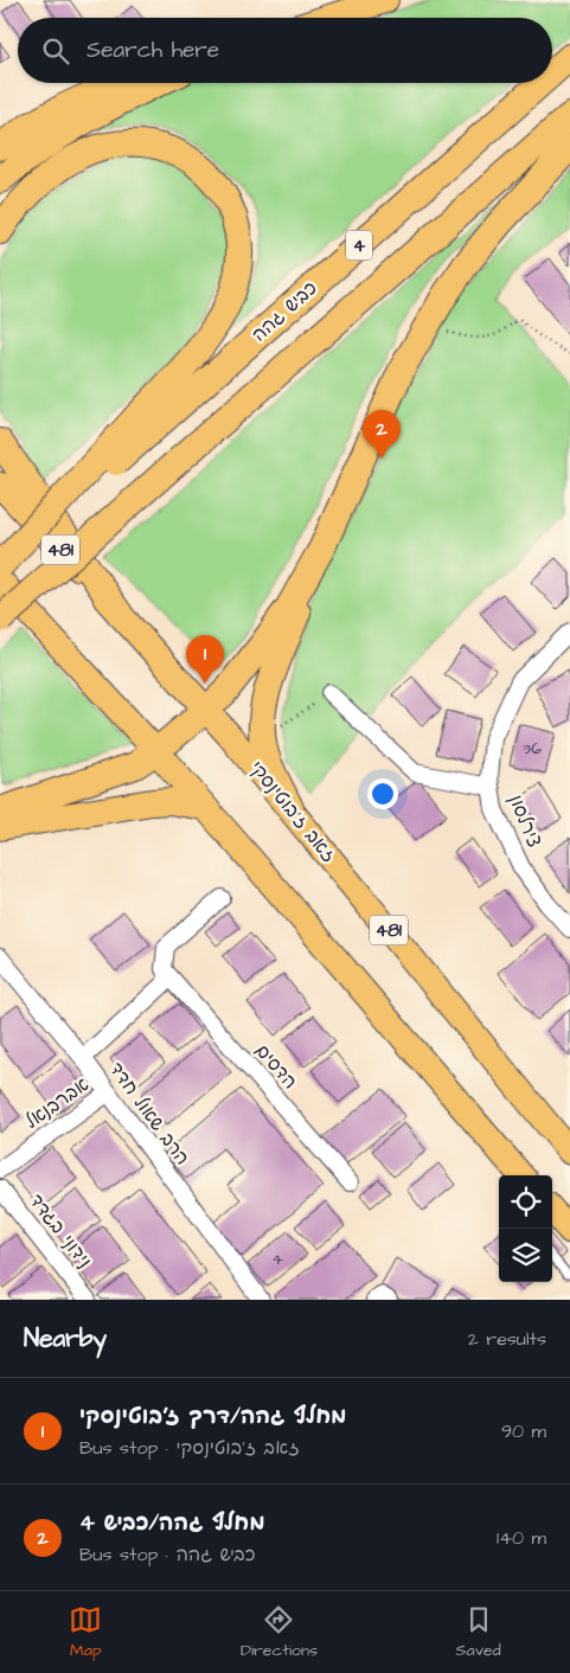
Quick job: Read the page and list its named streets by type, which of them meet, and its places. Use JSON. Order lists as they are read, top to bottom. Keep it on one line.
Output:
{"streets":{"highway":["4","כביש גהה"],"main road":["481","זאב ז'בוטינסקי"],"street":["צירלסון","הדסים","אברבנאל","הרב שאול חדד","נידוני בגדד"]},"crossings":[["אברבנאל","הרב שאול חדד"]],"house_numbers":["36","4"],"page":{"search":"Search here","pins":["2","1"],"heading":["Nearby","2 results"],"list":[{"mark":"1","name":"מחלף גהה/דרך ז׳בוטינסקי","note":"Bus stop · זאב ז'בוטינסקי","value":"90 m"},{"mark":"2","name":"מחלף גהה/כביש 4","note":"Bus stop · כביש גהה","value":"140 m"}],"nav":["Map","Directions","Saved"]}}
